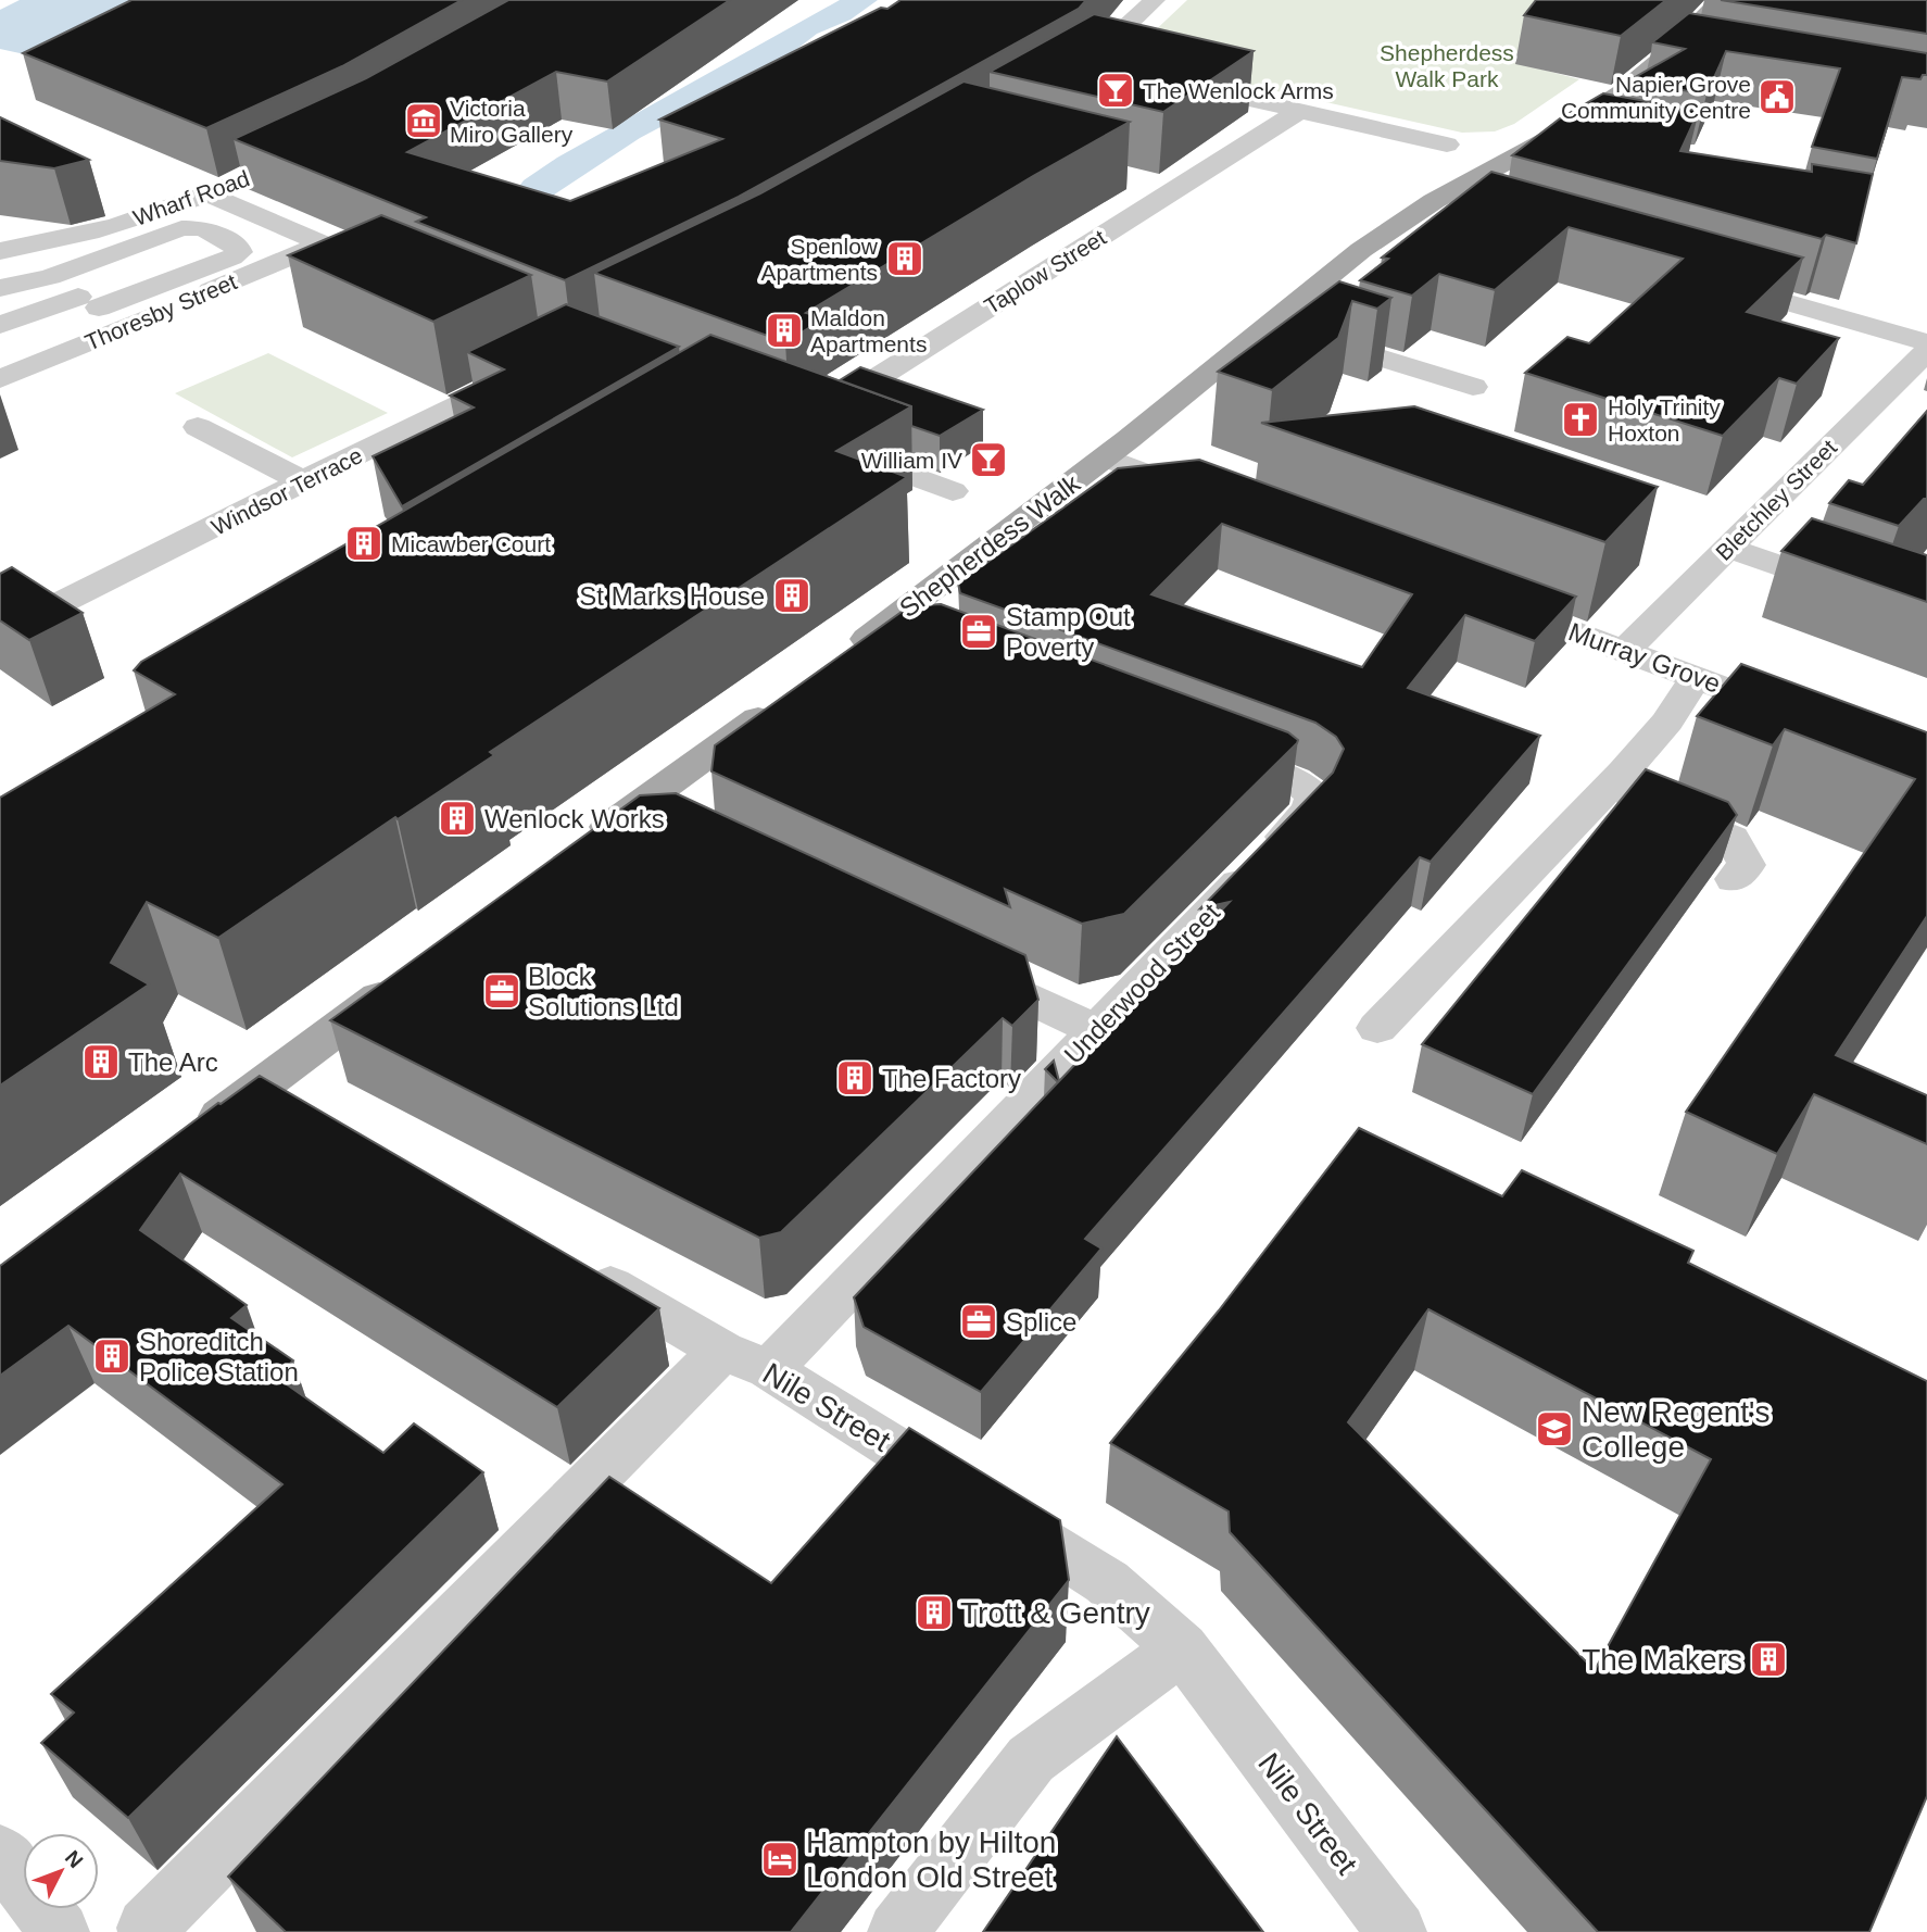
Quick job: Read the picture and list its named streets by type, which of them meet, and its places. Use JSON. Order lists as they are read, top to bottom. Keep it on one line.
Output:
{"streets":{"main road":["Shepherdess Walk"],"street":["Wharf Road","Taplow Street","Thoresby Street","Windsor Terrace","Bletchley Street","Murray Grove","Underwood Street","Nile Street"]},"crossings":[["Bletchley Street","Murray Grove"],["Underwood Street","Nile Street"]],"parks":["Shepherdess Walk Park"],"places":{"bar":["The Wenlock Arms","William IV"],"public building":["Napier Grove Community Centre"],"museum":["Victoria Miro Gallery"],"building":["Spenlow Apartments","Maldon Apartments","Micawber Court","St Marks House","Wenlock Works","The Arc","The Factory","Shoreditch Police Station","Trott & Gentry","The Makers"],"church":["Holy Trinity Hoxton"],"office":["Stamp Out Poverty","Block Solutions Ltd","Splice"],"school or university":["New Regent's College"],"hotel":["Hampton by Hilton London Old Street"]},"north":"top right"}
